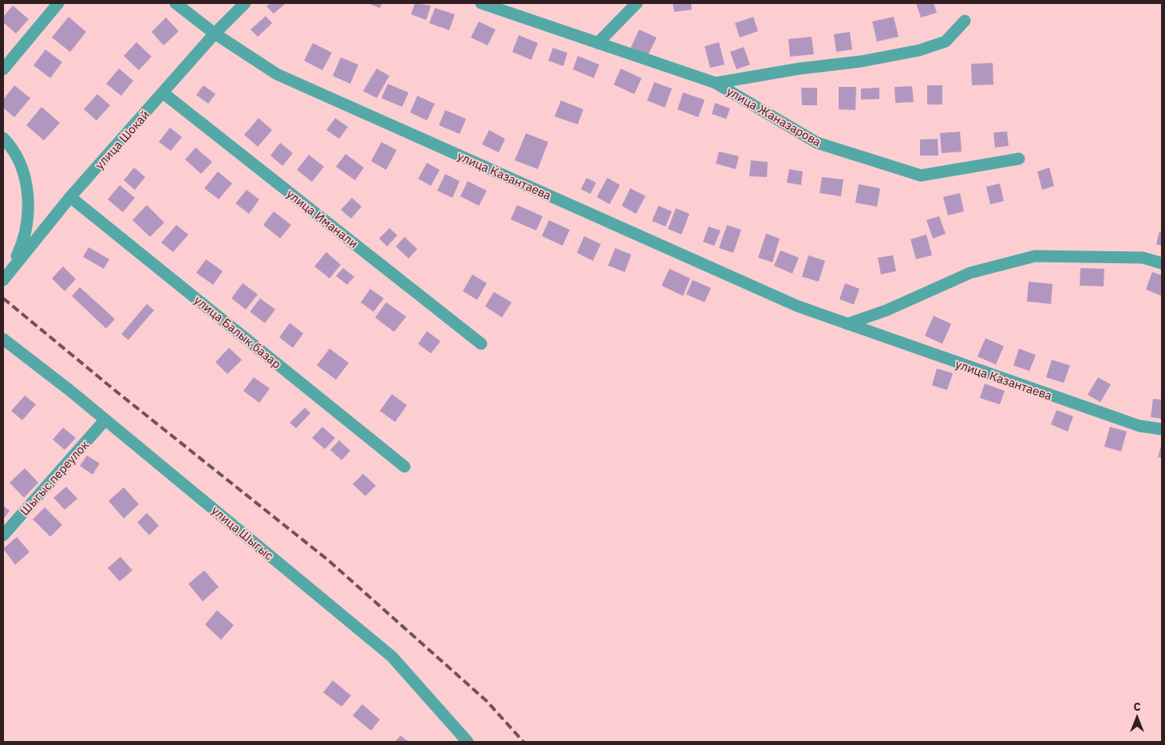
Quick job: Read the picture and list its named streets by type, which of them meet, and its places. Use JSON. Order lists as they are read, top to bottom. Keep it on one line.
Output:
{"streets":{"street":["улица Жаназарова","улица Шокай","улица Казантаева","улица Иманали","улица Балык базар","Шыгыс переулок","улица Шыгыс"]},"crossings":[["улица Шокай","улица Казантаева"],["улица Шокай","улица Иманали"],["улица Шокай","улица Балык базар"],["Шыгыс переулок","улица Шыгыс"]],"north":"top"}
